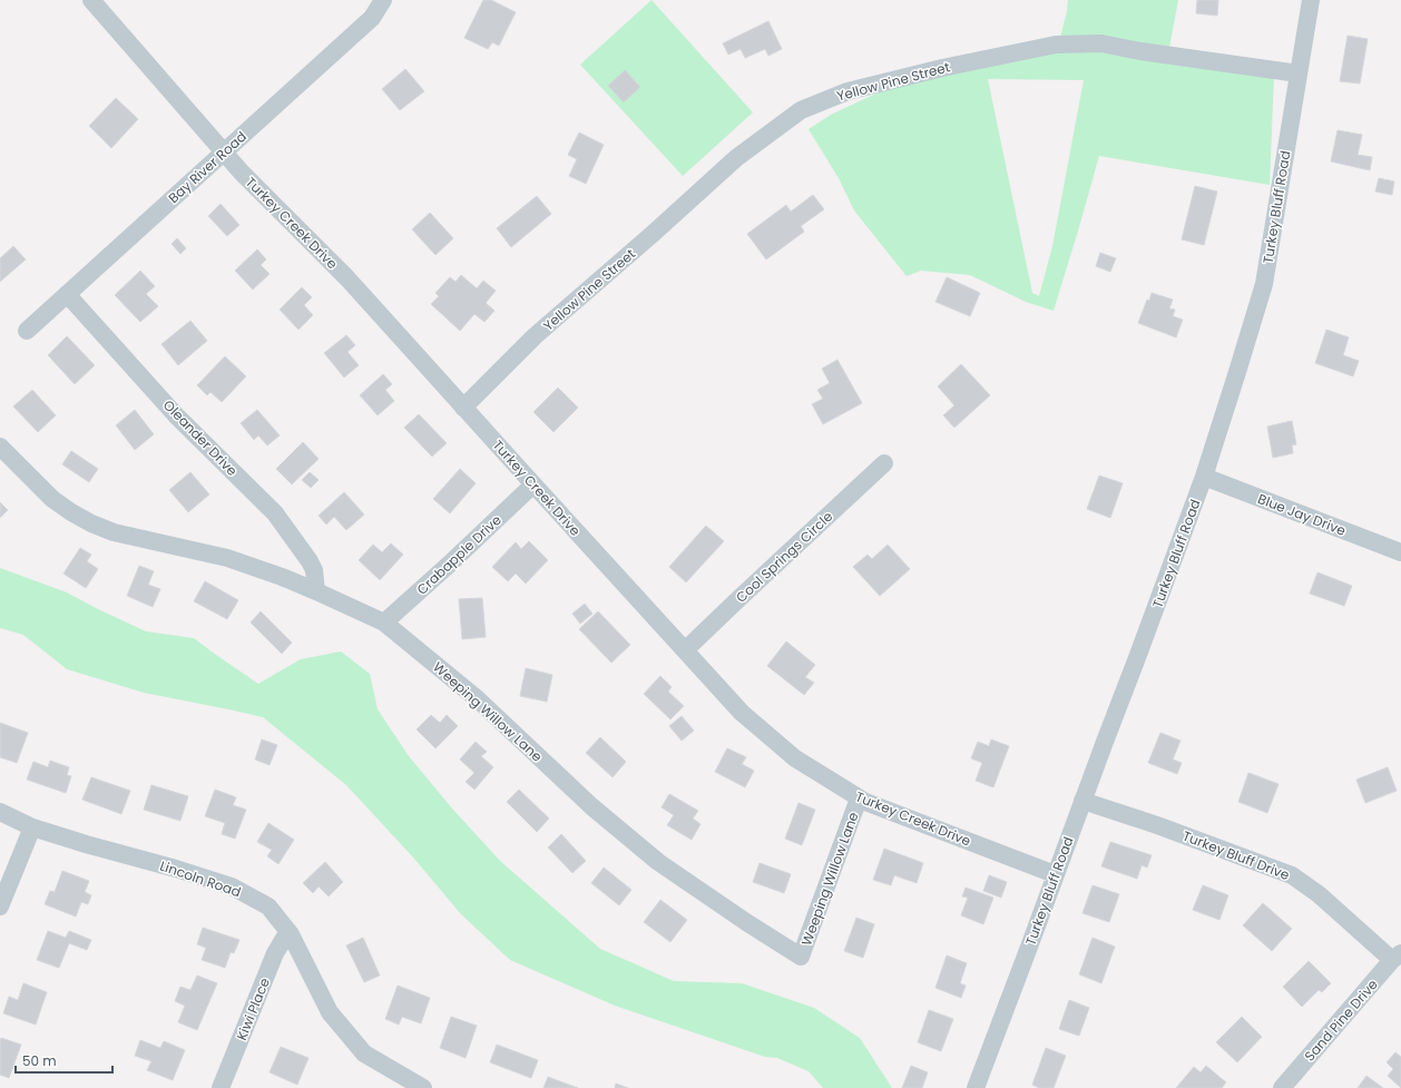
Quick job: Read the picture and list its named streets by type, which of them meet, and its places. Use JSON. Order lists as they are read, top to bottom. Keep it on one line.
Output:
{"streets":{"street":["Yellow Pine Street","Bay River Road","Turkey Bluff Road","Turkey Creek Drive","Oleander Drive","Blue Jay Drive","Crabapple Drive","Cool Springs Circle","Weeping Willow Lane","Turkey Bluff Drive","Lincoln Road","Kiwi Place","Sand Pine Drive"]},"crossings":[["Yellow Pine Street","Turkey Bluff Road"],["Yellow Pine Street","Turkey Creek Drive"],["Bay River Road","Turkey Creek Drive"],["Bay River Road","Oleander Drive"],["Turkey Bluff Road","Turkey Creek Drive"],["Turkey Bluff Road","Blue Jay Drive"],["Turkey Bluff Road","Turkey Bluff Drive"],["Turkey Creek Drive","Crabapple Drive"],["Turkey Creek Drive","Cool Springs Circle"],["Turkey Creek Drive","Weeping Willow Lane"],["Oleander Drive","Weeping Willow Lane"],["Crabapple Drive","Weeping Willow Lane"],["Turkey Bluff Drive","Sand Pine Drive"],["Lincoln Road","Kiwi Place"]],"scale_bar":"50 m"}
